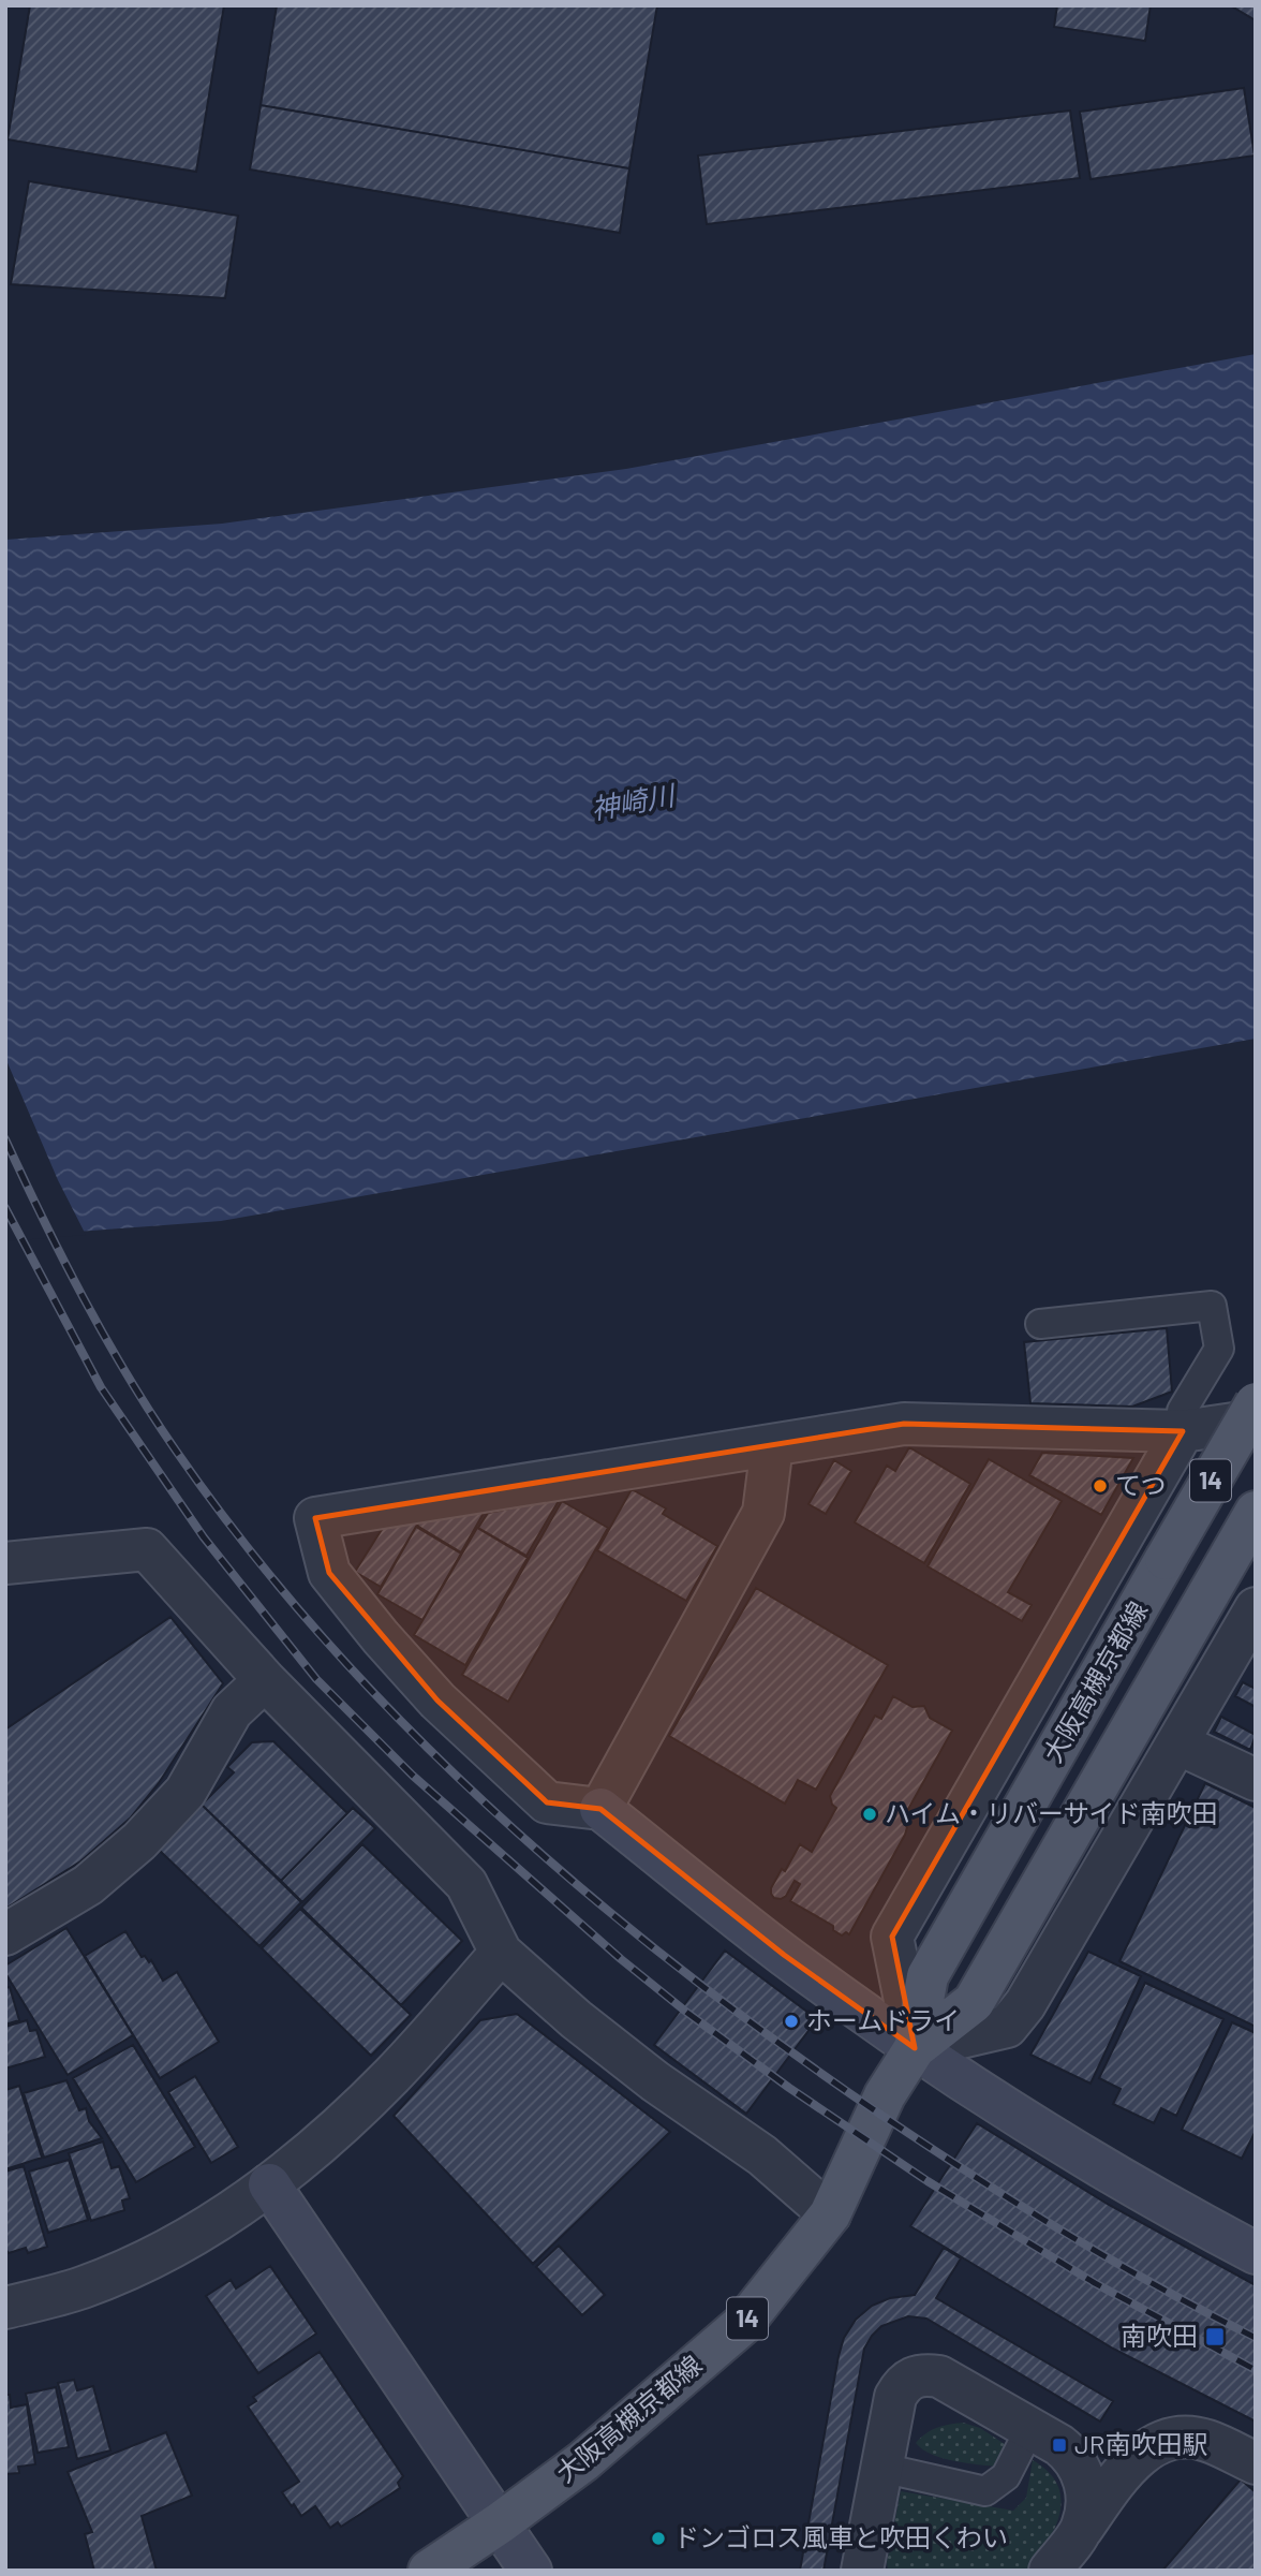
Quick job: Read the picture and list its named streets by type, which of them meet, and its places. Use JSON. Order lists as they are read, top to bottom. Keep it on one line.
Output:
{"streets":{"main road":["14","大阪高槻京都線"]},"water":["神崎川"],"places":{"other":["てつ","ハイム・リバーサイド南吹田","ホームドライ","ドンゴロス風車と吹田くわい"],"transit":["南吹田","JR南吹田駅"]}}
